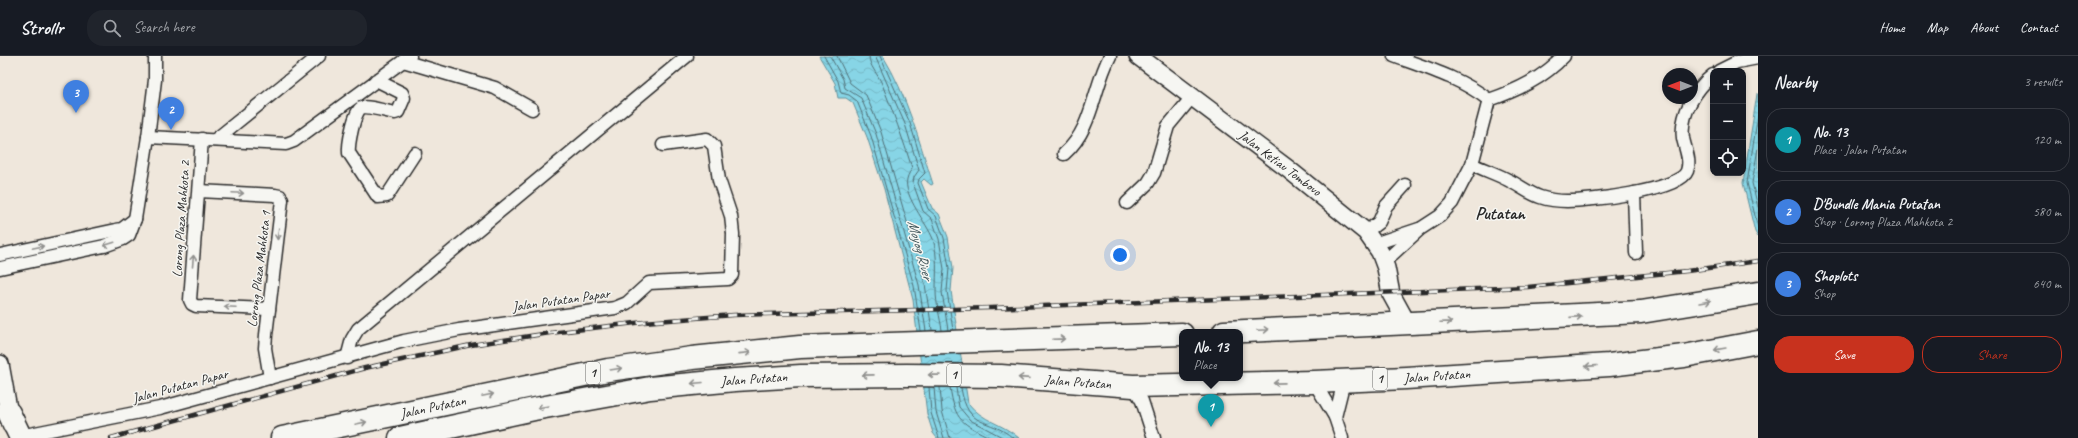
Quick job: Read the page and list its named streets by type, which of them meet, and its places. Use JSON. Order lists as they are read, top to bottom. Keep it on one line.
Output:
{"streets":{"highway":["1","Jalan Putatan"],"street":["Jalan Ketiau Tombovo","Lorong Plaza Mahkota 2","Lorong Plaza Mahkota 1","Jalan Putatan Papar"]},"crossings":[["Lorong Plaza Mahkota 2","Lorong Plaza Mahkota 1"],["Lorong Plaza Mahkota 1","Jalan Putatan Papar"]],"districts":["Putatan"],"water":["Moyog River"],"north":"left","page":{"header":"Strollr","search":"Search here","nav":["Home","Map","About","Contact"],"heading":["Nearby","3 results"],"map_buttons":["+","−"],"pins":["3","2","1"],"list":[{"mark":"1","name":"No. 13","note":"Place · Jalan Putatan","value":"120 m"},{"mark":"2","name":"D'Bundle Mania Putatan","note":"Shop · Lorong Plaza Mahkota 2","value":"580 m"},{"mark":"3","name":"Shoplots","note":"Shop","value":"640 m"}],"buttons":["Save","Share"],"popup":["No. 13","Place"]}}
